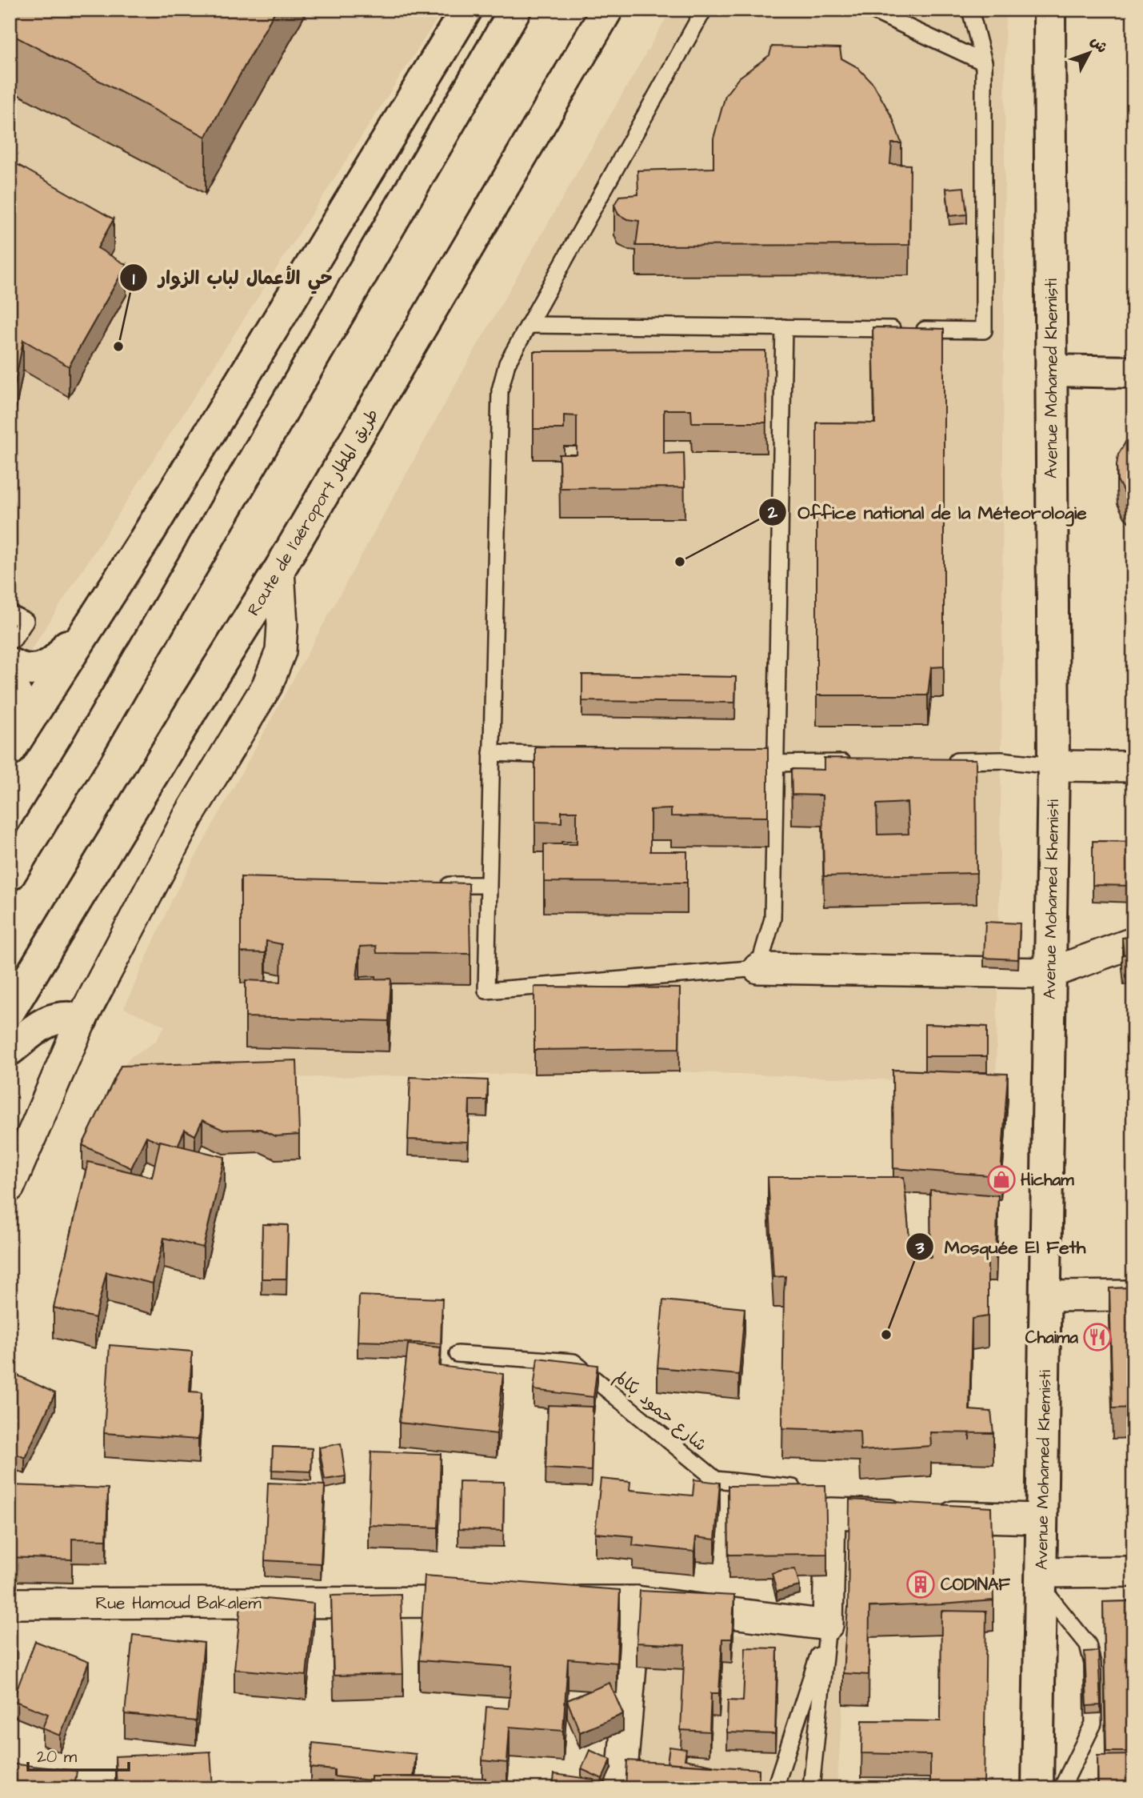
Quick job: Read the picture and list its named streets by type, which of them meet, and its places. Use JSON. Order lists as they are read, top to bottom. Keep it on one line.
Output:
{"streets":{"main road":["Avenue Mohamed Khemisti","Route de l'aéroport طريق المطار"],"street":["Rue Hamoud Bakalem"],"lane":["شارع حمود بكالم"]},"places":{"other":["حي الأعمال لباب الزوار","Office national de la Méteorologie","Mosquée El Feth"],"shop":["Hicham"],"restaurant":["Chaima"],"building":["CODINAF"]},"scale_bar":"20 m","north":"top right"}
